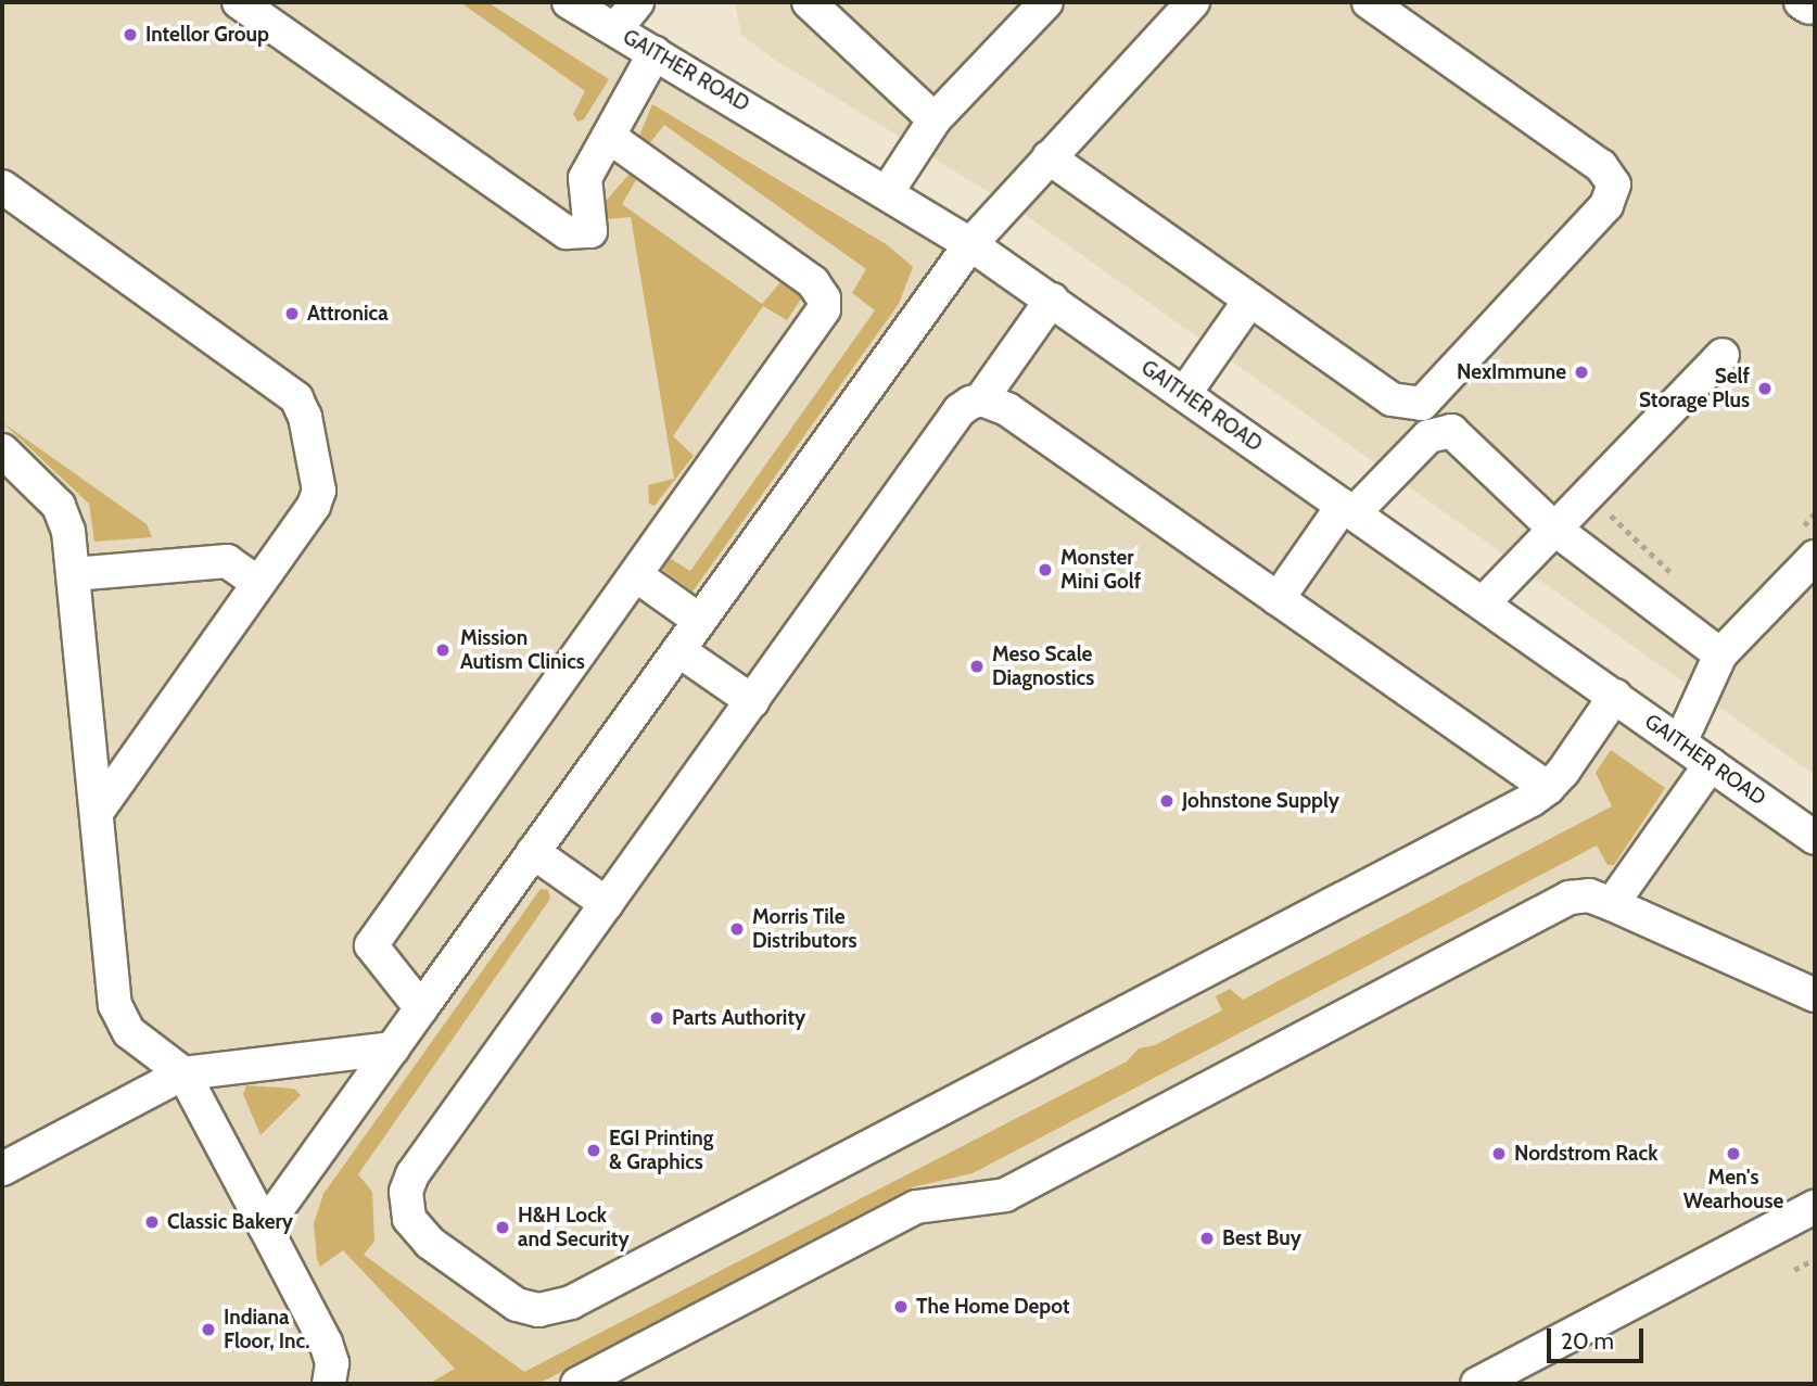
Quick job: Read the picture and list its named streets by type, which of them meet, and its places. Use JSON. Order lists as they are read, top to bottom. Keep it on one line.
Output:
{"streets":{"street":["GAITHER ROAD"]},"places":["Intellor Group","Attronica","NexImmune","Self Storage Plus","Monster Mini Golf","Mission Autism Clinics","Meso Scale Diagnostics","Johnstone Supply","Morris Tile Distributors","Parts Authority","EGI Printing & Graphics","Nordstrom Rack","Men's Wearhouse","Classic Bakery","H&H Lock and Security","Best Buy","The Home Depot","Indiana Floor, Inc."],"scale_bar":"20 m"}
